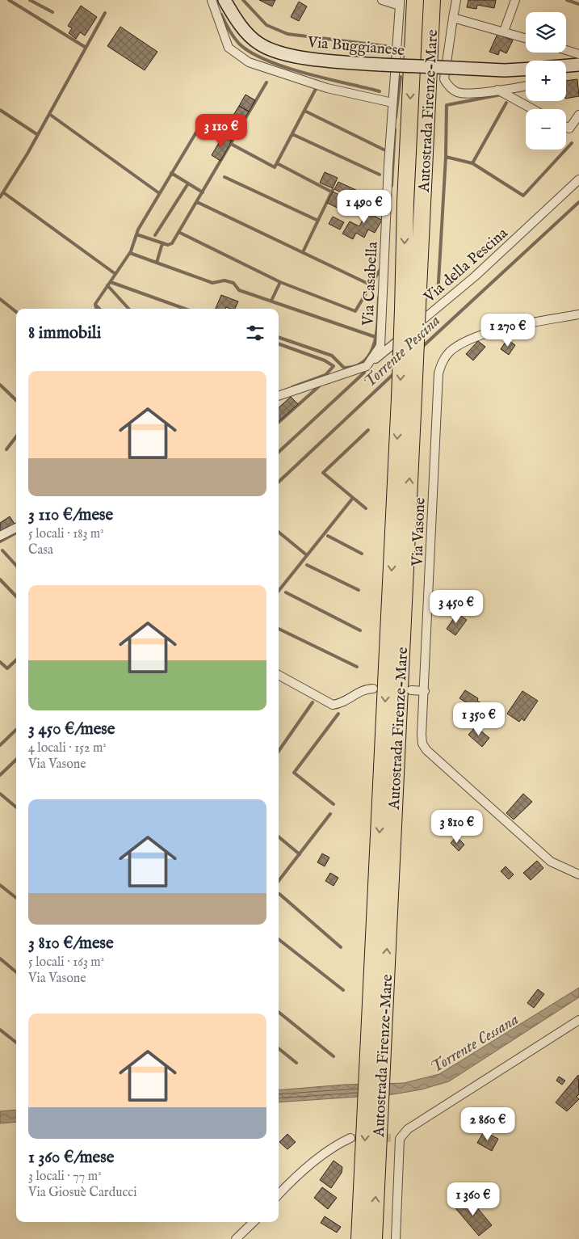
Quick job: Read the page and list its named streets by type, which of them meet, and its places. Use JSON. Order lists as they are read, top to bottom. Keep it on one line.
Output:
{"streets":{"highway":["Autostrada Firenze-Mare"],"main road":["Via Buggianese"],"street":["Via della Pescina","Via Casabella","Via Vasone"]},"crossings":[["Via della Pescina","Via Casabella"]],"water":["Torrente Pescina","Torrente Cessana"],"page":{"map_buttons":["+","−"],"price":["3 110 €","1 490 €","1 270 €","3 450 €","1 350 €","3 810 €","2 860 €","1 360 €"],"heading":"8 immobili","list":[{"name":"3 110 €/mese","note":"5 locali · 183 m² · Casa"},{"name":"3 450 €/mese","note":"4 locali · 152 m² · Via Vasone"},{"name":"3 810 €/mese","note":"5 locali · 163 m² · Via Vasone"},{"name":"1 360 €/mese","note":"3 locali · 77 m² · Via Giosuè Carducci"}]}}
